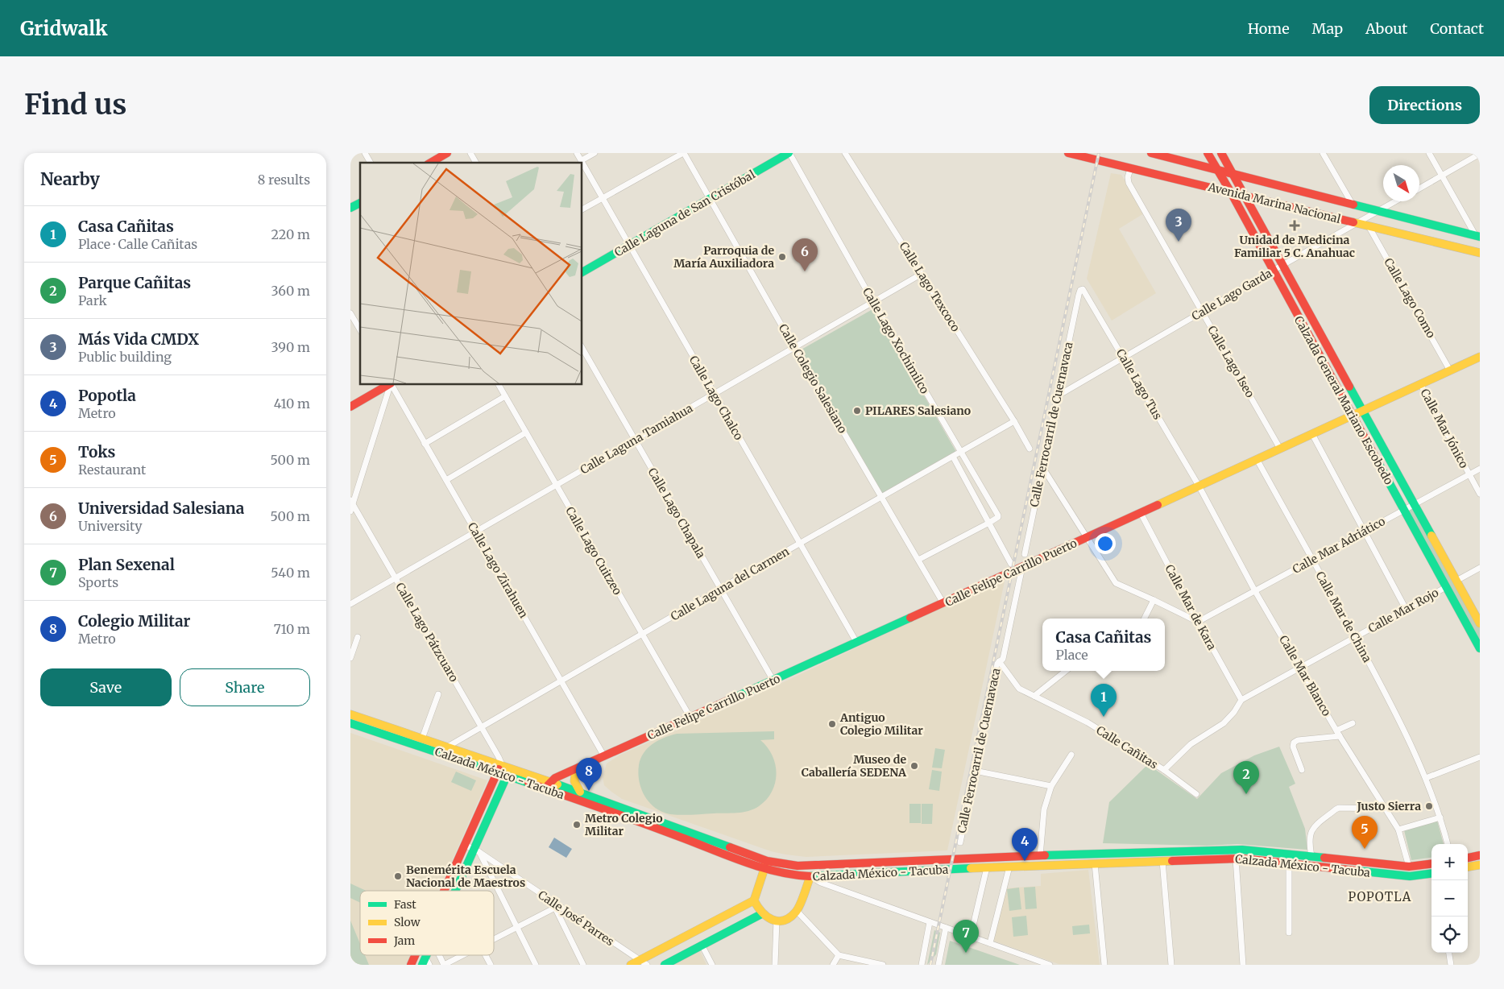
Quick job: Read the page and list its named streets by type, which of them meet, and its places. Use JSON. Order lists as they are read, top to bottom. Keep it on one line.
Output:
{"streets":{"main road":["Avenida Marina Nacional","Calle Laguna de San Cristóbal","Calzada General Mariano Escobedo","Calle Felipe Carrillo Puerto","Calzada México - Tacuba"],"street":["Calle Lago Texcoco","Calle Lago Garda","Calle Lago Como","Calle Lago Xochimilco","Calle Lago Iseo","Calle Colegio Salesiano","Calle Lago Tus","Calle Lago Chalco","Calle Ferrocarril de Cuernavaca","Calle Mar Jónico","Calle Laguna Tamiahua","Calle Lago Chapala","Calle Mar Adriático","Calle Lago Cuitzeo","Calle Lago Zirahuen","Calle Laguna del Carmen","Calle Mar de Kara","Calle Mar Rojo","Calle Mar de China","Calle Lago Pátzcuaro","Calle Mar Blanco","Calle Cañitas","Calle José Parres"]},"crossings":[["Avenida Marina Nacional","Calle Lago Garda"],["Avenida Marina Nacional","Calle Lago Como"],["Avenida Marina Nacional","Calle Lago Iseo"],["Avenida Marina Nacional","Calzada General Mariano Escobedo"],["Calle Laguna de San Cristóbal","Calle Lago Xochimilco"],["Calle Laguna de San Cristóbal","Calle Colegio Salesiano"],["Calle Laguna de San Cristóbal","Calle Lago Chalco"],["Calle Lago Texcoco","Calle Laguna Tamiahua"],["Calle Lago Texcoco","Calle Laguna del Carmen"],["Calle Lago Garda","Calle Lago Iseo"],["Calle Lago Garda","Calle Lago Tus"],["Calle Lago Garda","Calzada General Mariano Escobedo"],["Calle Lago Garda","Calle Ferrocarril de Cuernavaca"],["Calle Lago Como","Calle Felipe Carrillo Puerto"],["Calle Lago Xochimilco","Calle Laguna Tamiahua"],["Calle Lago Xochimilco","Calle Laguna del Carmen"],["Calle Lago Iseo","Calle Felipe Carrillo Puerto"],["Calle Colegio Salesiano","Calle Laguna Tamiahua"],["Calle Colegio Salesiano","Calle Felipe Carrillo Puerto"],["Calle Colegio Salesiano","Calle Laguna del Carmen"],["Calle Lago Tus","Calle Ferrocarril de Cuernavaca"],["Calle Lago Tus","Calle Felipe Carrillo Puerto"],["Calle Lago Tus","Calle Mar Blanco"],["Calle Lago Chalco","Calle Laguna Tamiahua"],["Calle Lago Chalco","Calle Felipe Carrillo Puerto"],["Calle Lago Chalco","Calle Laguna del Carmen"],["Calzada General Mariano Escobedo","Calle Mar Adriático"],["Calzada General Mariano Escobedo","Calle Felipe Carrillo Puerto"],["Calzada General Mariano Escobedo","Calle Mar Rojo"],["Calle Ferrocarril de Cuernavaca","Calle Felipe Carrillo Puerto"],["Calle Ferrocarril de Cuernavaca","Calle Cañitas"],["Calle Mar Jónico","Calle Mar Adriático"],["Calle Mar Jónico","Calle Felipe Carrillo Puerto"],["Calle Laguna Tamiahua","Calle Lago Chapala"],["Calle Laguna Tamiahua","Calle Lago Cuitzeo"],["Calle Laguna Tamiahua","Calle Lago Zirahuen"],["Calle Laguna Tamiahua","Calle Lago Pátzcuaro"],["Calle Lago Chapala","Calle Felipe Carrillo Puerto"],["Calle Lago Chapala","Calle Laguna del Carmen"],["Calle Mar Adriático","Calle Mar de Kara"],["Calle Mar Adriático","Calle Mar de China"],["Calle Mar Adriático","Calle Mar Blanco"],["Calle Lago Cuitzeo","Calle Felipe Carrillo Puerto"],["Calle Lago Cuitzeo","Calle Laguna del Carmen"],["Calle Lago Zirahuen","Calle Felipe Carrillo Puerto"],["Calle Lago Zirahuen","Calle Laguna del Carmen"],["Calle Felipe Carrillo Puerto","Calle Mar de Kara"],["Calle Felipe Carrillo Puerto","Calle Mar de China"],["Calle Felipe Carrillo Puerto","Calle Mar Blanco"],["Calle Felipe Carrillo Puerto","Calzada México - Tacuba"],["Calle Laguna del Carmen","Calle Lago Pátzcuaro"],["Calle Laguna del Carmen","Calzada México - Tacuba"],["Calle Mar de Kara","Calle Mar Rojo"],["Calle Mar Rojo","Calle Mar de China"],["Calle Mar Rojo","Calle Mar Blanco"],["Calle Mar Rojo","Calle Cañitas"],["Calle Lago Pátzcuaro","Calzada México - Tacuba"],["Calle Mar Blanco","Calzada México - Tacuba"]],"districts":["POPOTLA"],"places":{"health":["Unidad de Medicina Familiar 5 C. Anahuac"],"other":["Parroquia de María Auxiliadora","PILARES Salesiano","Antiguo Colegio Militar","Museo de Caballería SEDENA","Justo Sierra","Metro Colegio Militar","Benemérita Escuela Nacional de Maestros"]},"legend":["Fast","Slow","Jam"],"north":"bottom right","page":{"header":"Gridwalk","nav":["Home","Map","About","Contact"],"buttons":["Directions",["Save","Share"]],"title":"Find us","heading":["Nearby","8 results"],"list":[{"mark":"1","name":"Casa Cañitas","note":"Place · Calle Cañitas","value":"220 m"},{"mark":"2","name":"Parque Cañitas","note":"Park","value":"360 m"},{"mark":"3","name":"Más Vida CMDX","note":"Public building","value":"390 m"},{"mark":"4","name":"Popotla","note":"Metro","value":"410 m"},{"mark":"5","name":"Toks","note":"Restaurant","value":"500 m"},{"mark":"6","name":"Universidad Salesiana","note":"University","value":"500 m"},{"mark":"7","name":"Plan Sexenal","note":"Sports","value":"540 m"},{"mark":"8","name":"Colegio Militar","note":"Metro","value":"710 m"}],"pins":["3","6","1","8","2","5","4","7"],"popup":["Casa Cañitas","Place"],"map_buttons":["+","−"]}}
